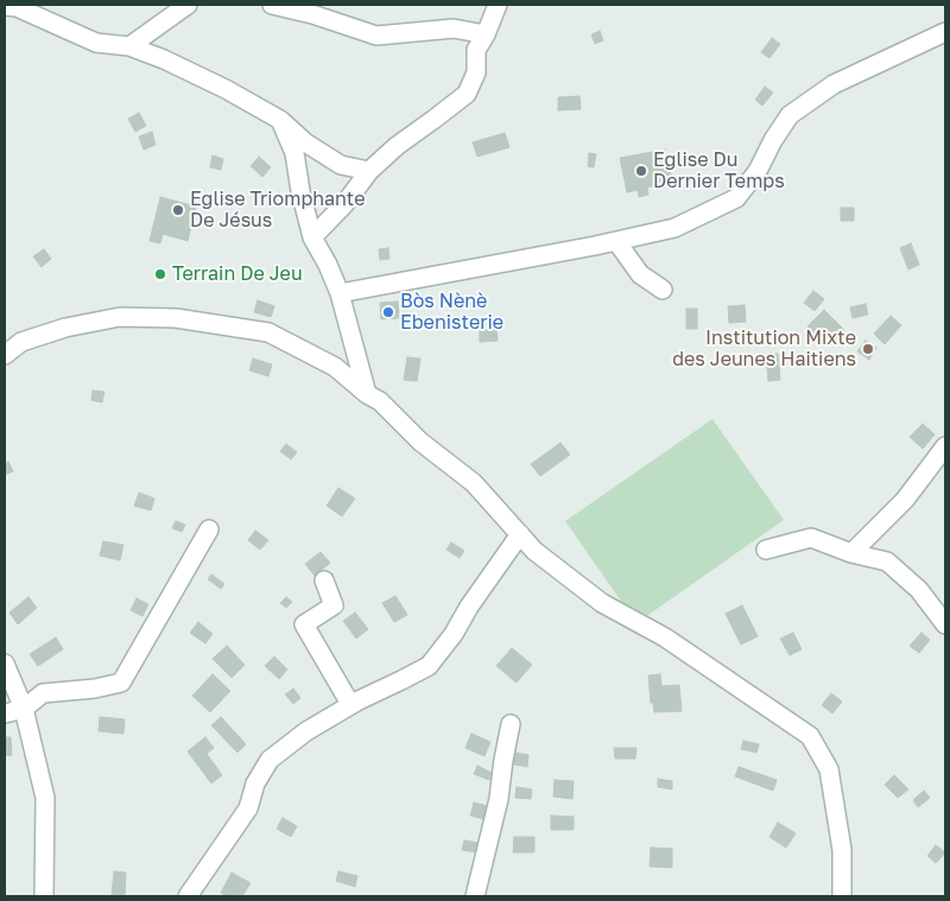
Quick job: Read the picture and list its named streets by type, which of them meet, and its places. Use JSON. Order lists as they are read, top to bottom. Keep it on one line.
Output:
{"places":["Eglise Du Dernier Temps","Eglise Triomphante De Jésus","Terrain De Jeu","Bòs Nènè Ebenisterie","Institution Mixte des Jeunes Haitiens"]}
